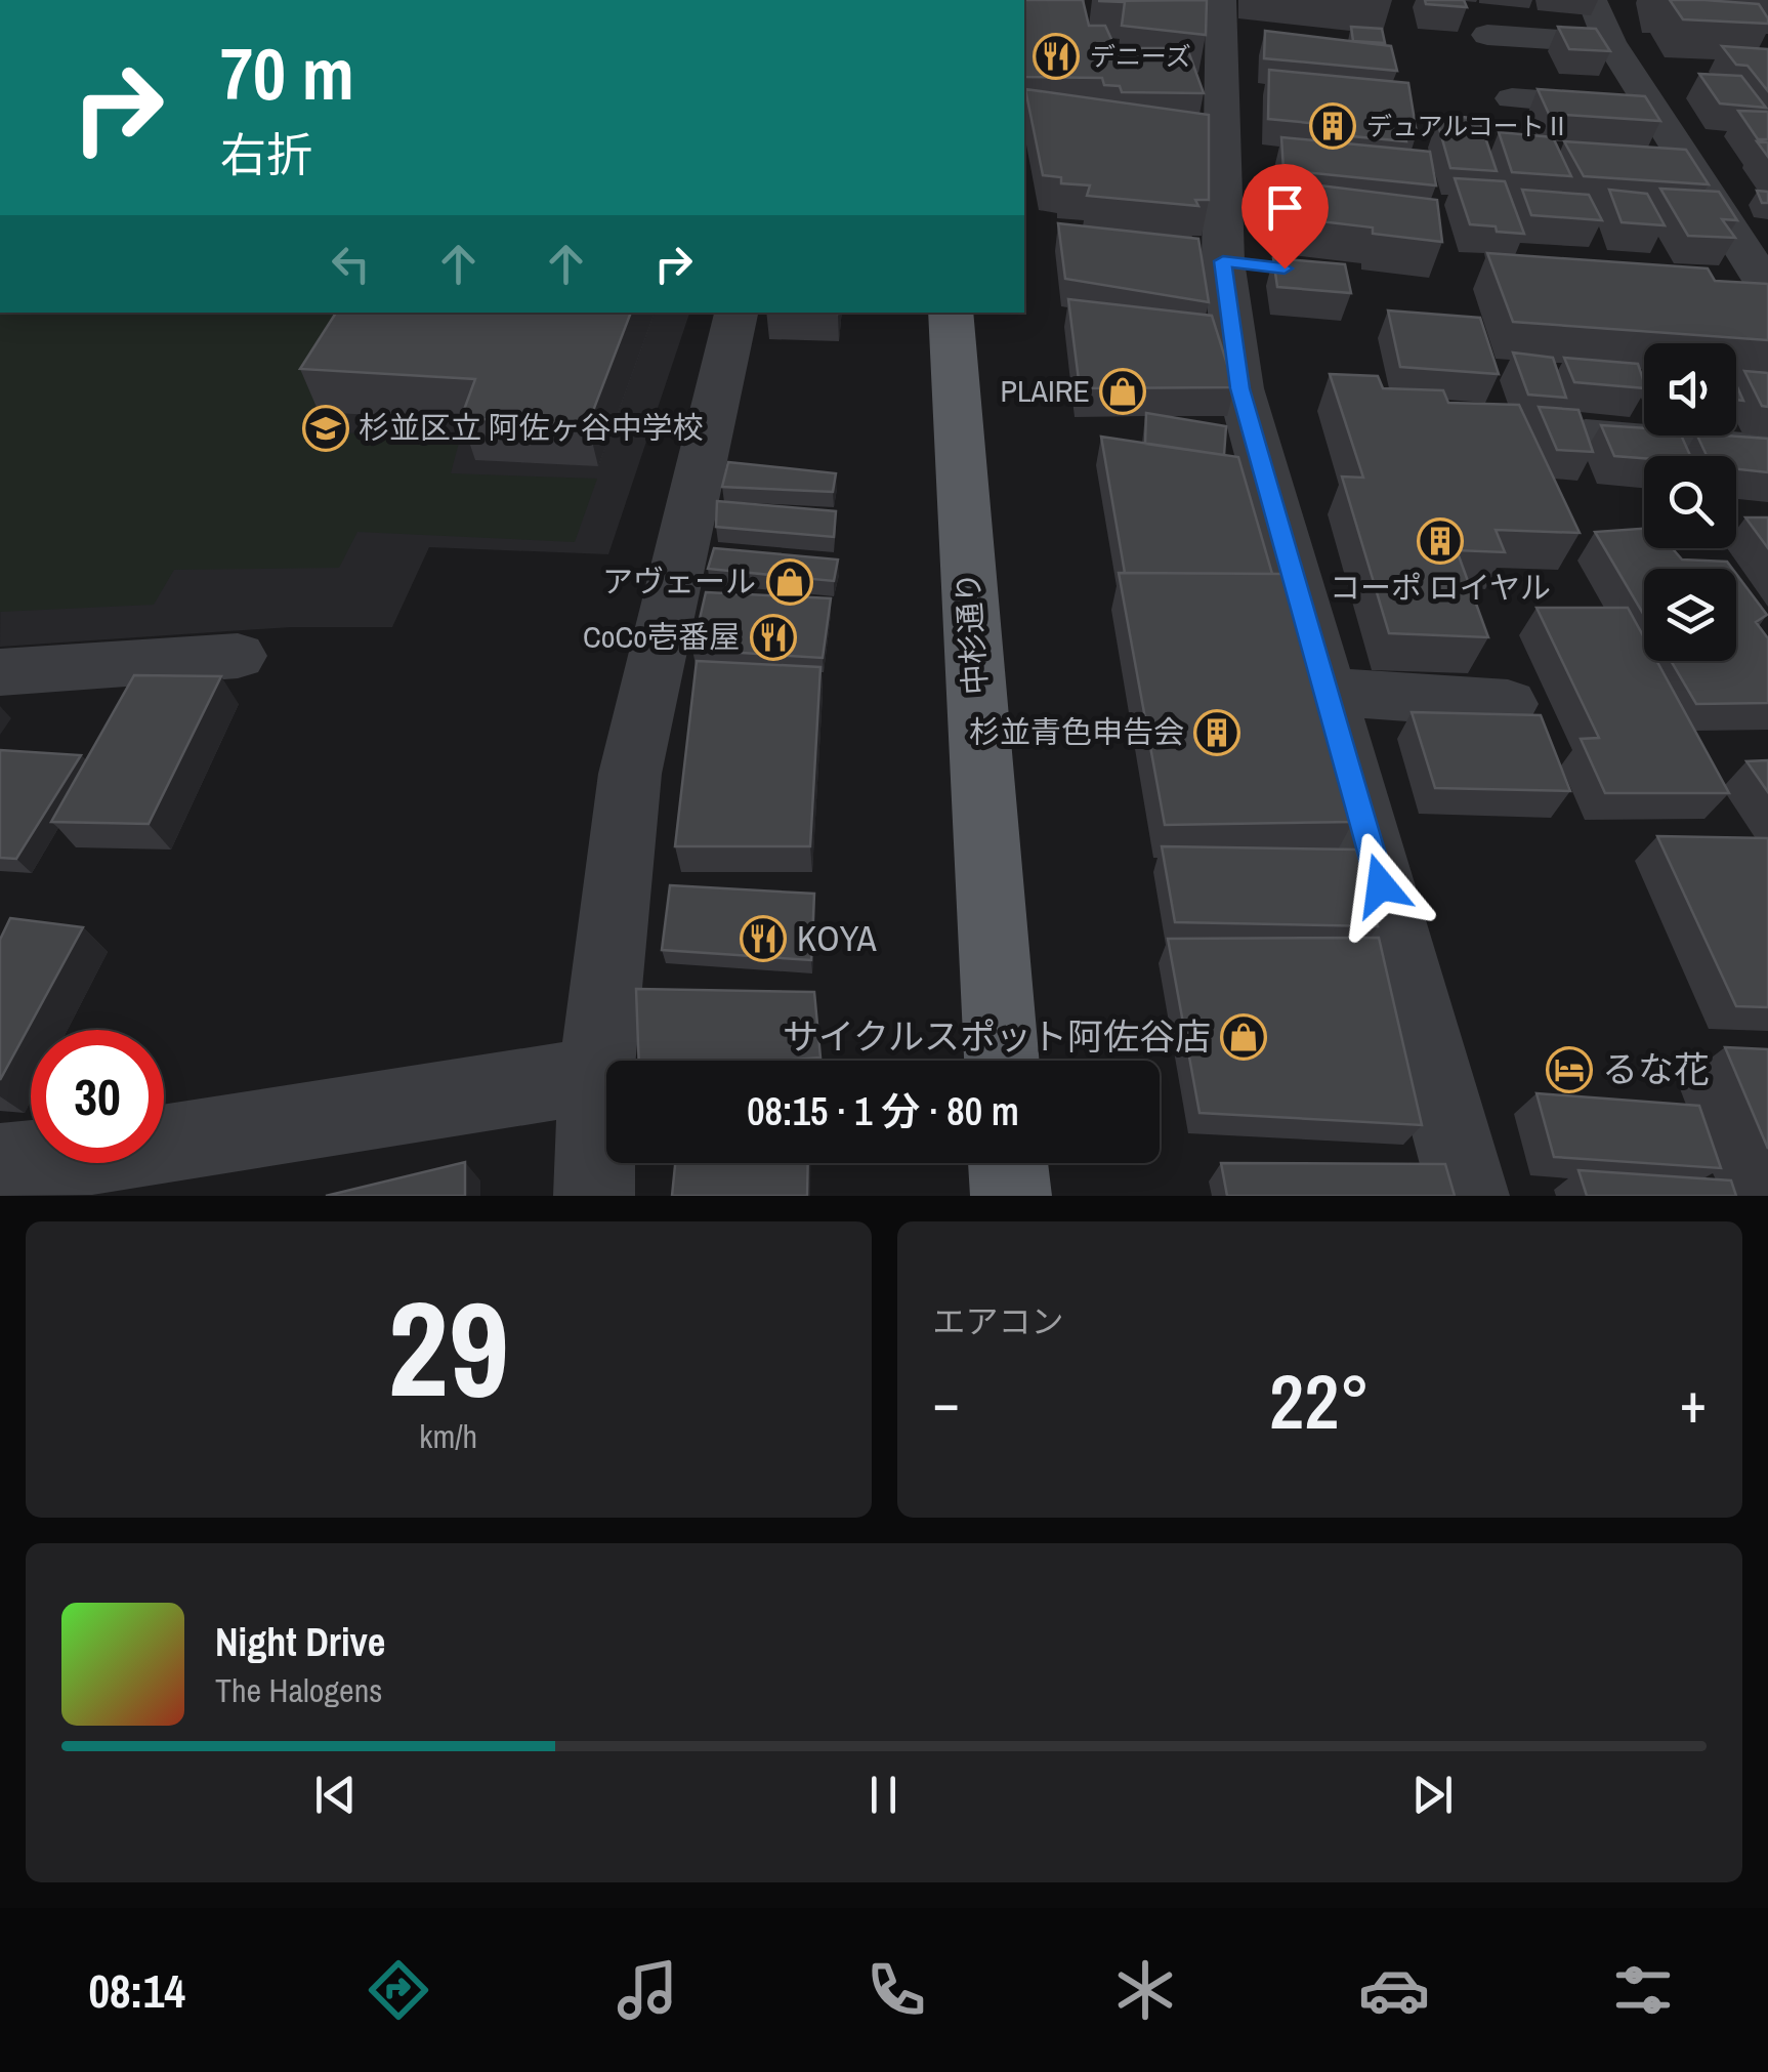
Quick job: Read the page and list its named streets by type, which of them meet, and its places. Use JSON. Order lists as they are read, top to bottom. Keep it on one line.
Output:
{"streets":{"main road":["中杉通り"]},"places":{"restaurant":["デニーズ","CoCo壱番屋","KOYA"],"building":["デュアルコートⅡ","コーポ ロイヤル","杉並青色申告会"],"shop":["PLAIRE","アヴェール","サイクルスポット阿佐谷店"],"school or university":["杉並区立 阿佐ヶ谷中学校"],"hotel":["るな花"]},"page":{"turn":["70 m","右折"],"limit":"30","trip":"08:15 · 1 分 · 80 m","tile":[["29","km/h"],"エアコン"],"heat":["−","22°","+"],"song":["Night Drive","The Halogens"],"tabs":"08:14"}}
